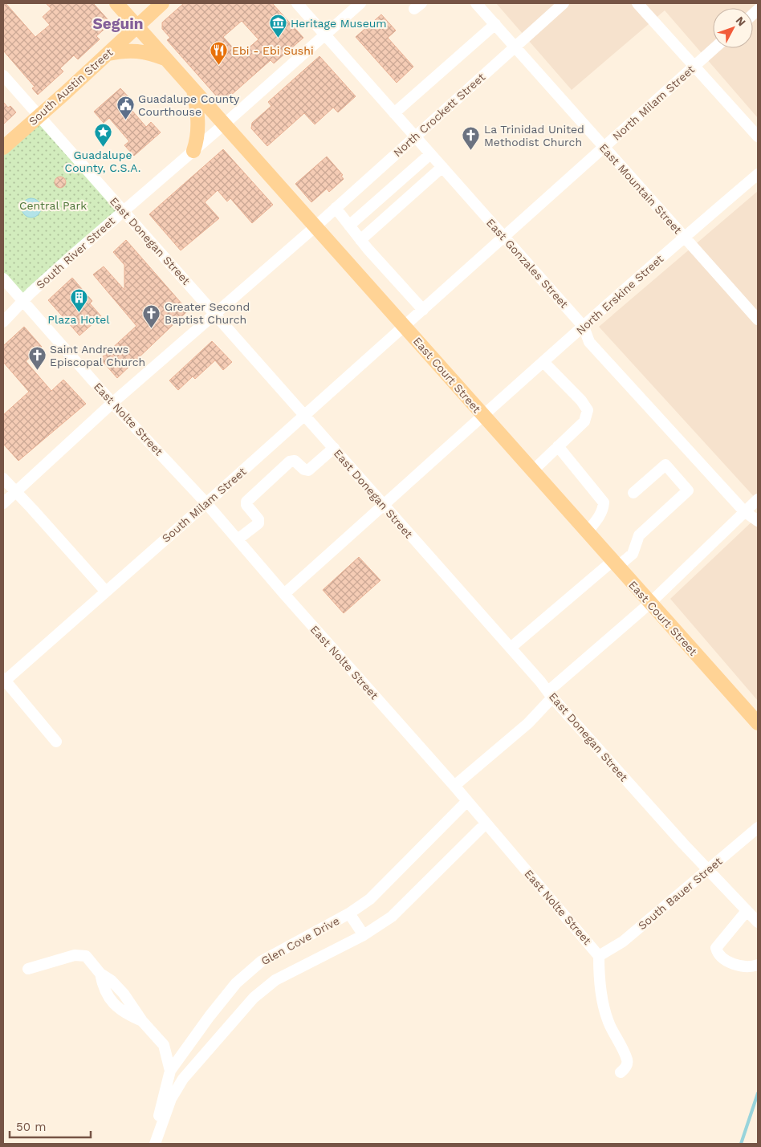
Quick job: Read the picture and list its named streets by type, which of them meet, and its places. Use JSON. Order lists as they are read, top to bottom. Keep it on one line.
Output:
{"streets":{"main road":["South Austin Street","East Court Street"],"street":["North Milam Street","North Crockett Street","East Mountain Street","East Donegan Street","South River Street","East Gonzales Street","North Erskine Street","East Nolte Street","South Milam Street","South Bauer Street","Glen Cove Drive"]},"crossings":[["South Austin Street","East Donegan Street"],["South Austin Street","East Court Street"],["North Milam Street","East Mountain Street"],["North Milam Street","East Gonzales Street"],["North Milam Street","East Court Street"],["North Milam Street","South Milam Street"],["North Crockett Street","East Mountain Street"],["North Crockett Street","East Donegan Street"],["North Crockett Street","East Gonzales Street"],["North Crockett Street","East Court Street"],["North Crockett Street","East Nolte Street"],["East Mountain Street","North Erskine Street"],["East Donegan Street","South River Street"],["East Donegan Street","North Erskine Street"],["East Donegan Street","South Milam Street"],["East Donegan Street","South Bauer Street"],["South River Street","East Gonzales Street"],["South River Street","East Court Street"],["South River Street","East Nolte Street"],["East Gonzales Street","North Erskine Street"],["North Erskine Street","East Court Street"],["North Erskine Street","East Nolte Street"],["East Court Street","South Milam Street"],["East Nolte Street","South Milam Street"],["East Nolte Street","South Bauer Street"],["East Nolte Street","Glen Cove Drive"]],"districts":["Seguin"],"parks":["Central Park"],"places":{"museum":["Heritage Museum"],"restaurant":["Ebi - Ebi Sushi"],"public building":["Guadalupe County Courthouse"],"place":["Guadalupe County, C.S.A."],"church":["La Trinidad United Methodist Church","Greater Second Baptist Church","Saint Andrews Episcopal Church"],"building":["Plaza Hotel"]},"scale_bar":"50 m","north":"top right"}
